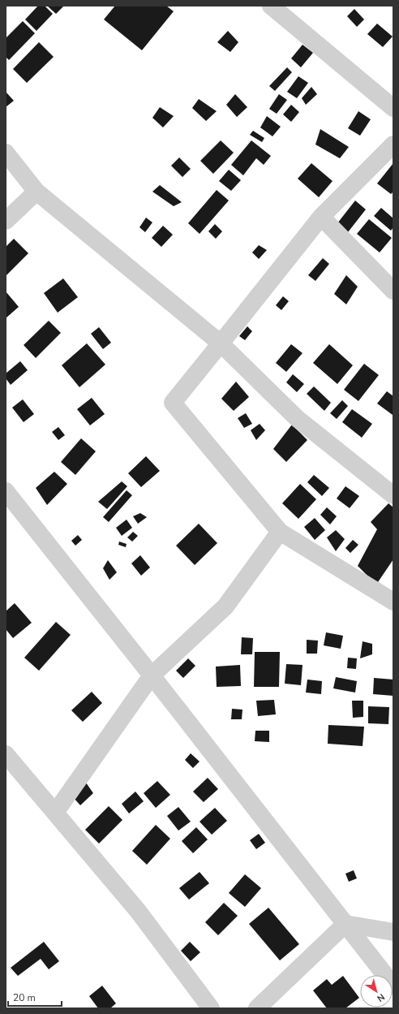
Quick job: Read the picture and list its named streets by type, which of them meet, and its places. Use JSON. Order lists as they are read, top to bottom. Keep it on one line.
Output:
{"scale_bar":"20 m","north":"bottom right"}
